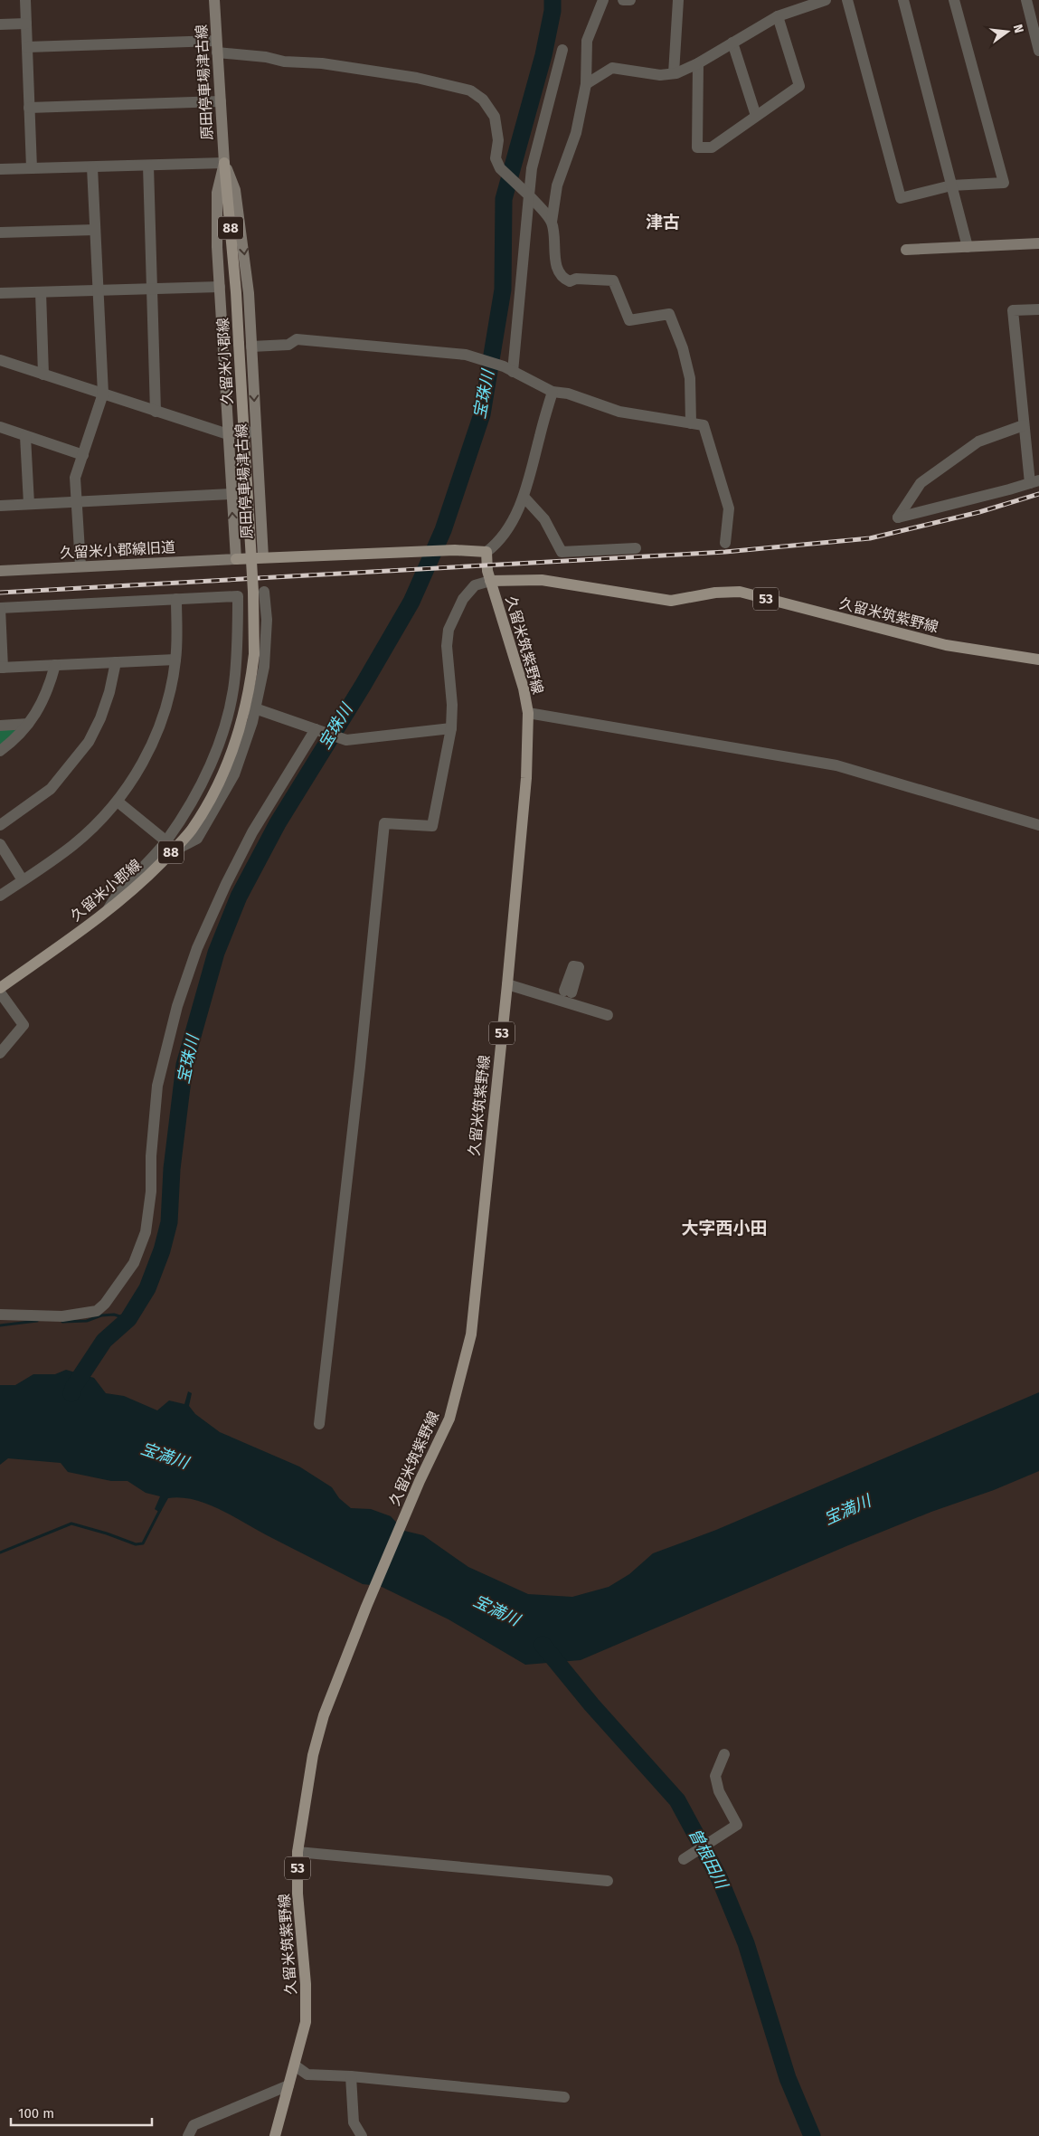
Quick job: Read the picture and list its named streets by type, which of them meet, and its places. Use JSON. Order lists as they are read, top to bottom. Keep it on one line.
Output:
{"streets":{"main road":["原田停車場津古線","88","久留米小郡線","久留米小郡線旧道","53","久留米筑紫野線"]},"crossings":[["原田停車場津古線","久留米小郡線"],["原田停車場津古線","久留米小郡線旧道"]],"districts":["津古","大字西小田"],"water":["宝珠川","宝満川","曽根田川"],"scale_bar":"100 m","north":"right"}
